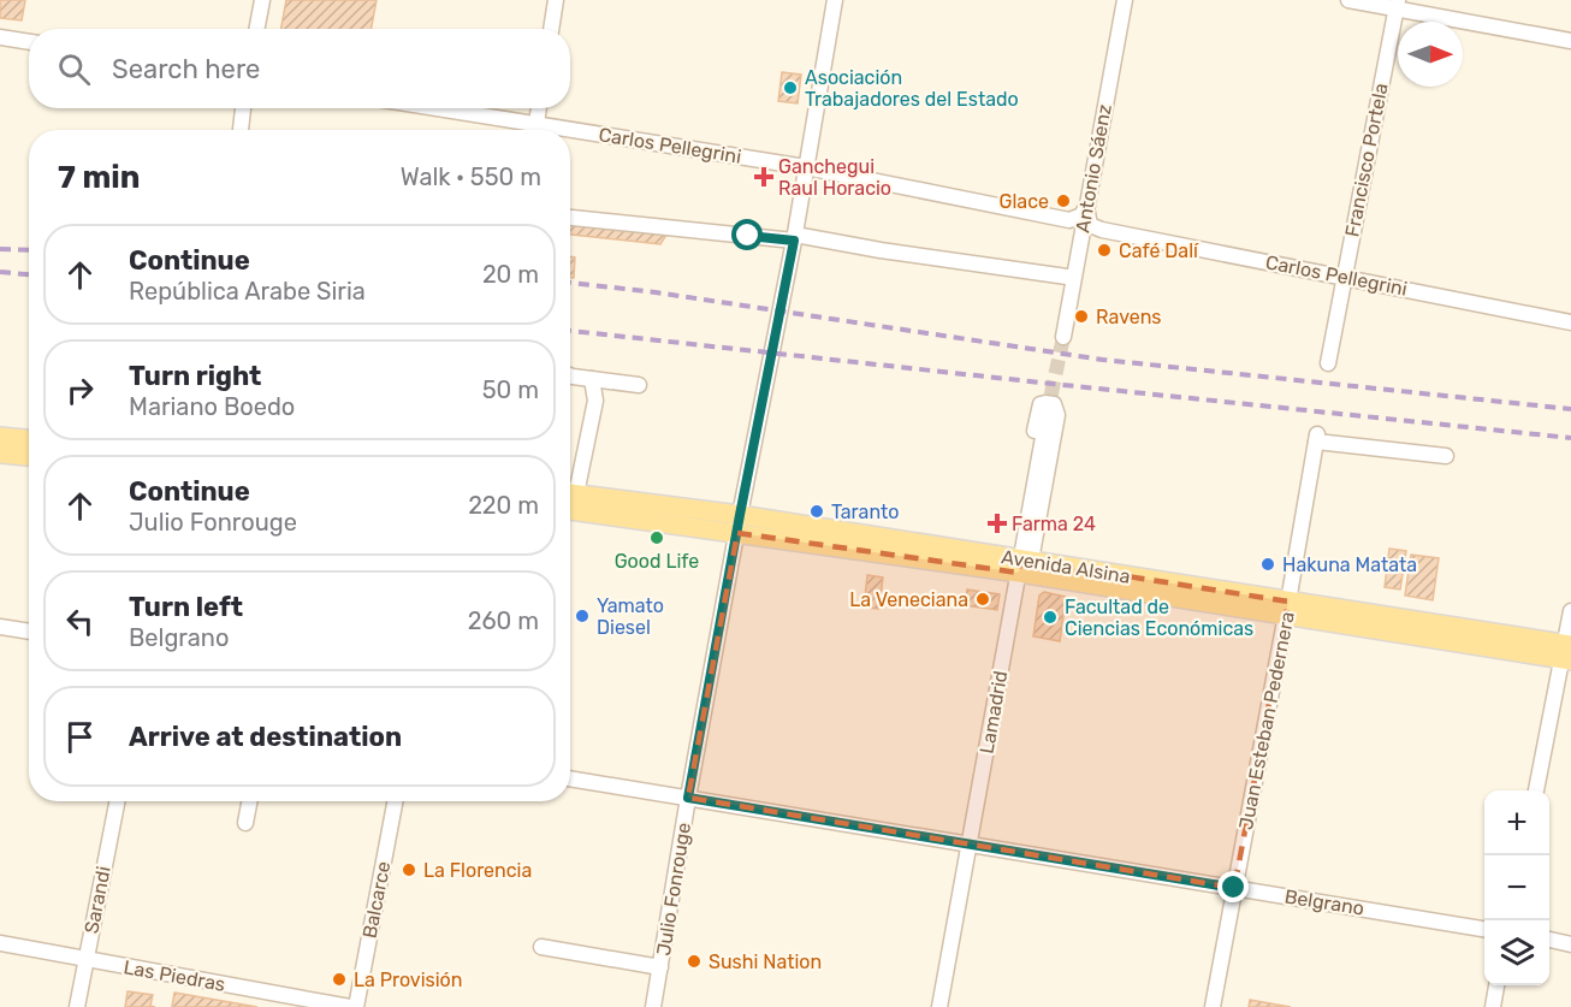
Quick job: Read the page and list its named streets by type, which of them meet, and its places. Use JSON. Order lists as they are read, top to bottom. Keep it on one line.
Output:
{"streets":{"main road":["Avenida Alsina"],"street":["Carlos Pellegrini","Francisco Portela","Antonio Sáenz","Lamadrid","Juan Esteban Pedernera","Julio Fonrouge","Sarandi","Balcarce","Belgrano","Las Piedras"]},"crossings":[["Carlos Pellegrini","Francisco Portela"],["Carlos Pellegrini","Antonio Sáenz"],["Carlos Pellegrini","Julio Fonrouge"],["Avenida Alsina","Lamadrid"],["Avenida Alsina","Juan Esteban Pedernera"],["Avenida Alsina","Julio Fonrouge"],["Lamadrid","Belgrano"],["Juan Esteban Pedernera","Belgrano"],["Julio Fonrouge","Belgrano"],["Sarandi","Las Piedras"]],"places":{"other":["Asociación Trabajadores del Estado","Glace","Café Dalí","Ravens","Taranto","Good Life","Hakuna Matata","La Veneciana","Yamato Diesel","Facultad de Ciencias Económicas","La Florencia","Sushi Nation","La Provisión"],"health":["Ganchegui Raul Horacio","Farma 24"]},"north":"right","page":{"search":"Search here","heading":["7 min","Walk · 550 m"],"list":[["Continue","República Arabe Siria","20 m"],["Turn right","Mariano Boedo","50 m"],["Continue","Julio Fonrouge","220 m"],["Turn left","Belgrano","260 m"],"Arrive at destination"],"map_buttons":["+","−"]}}
